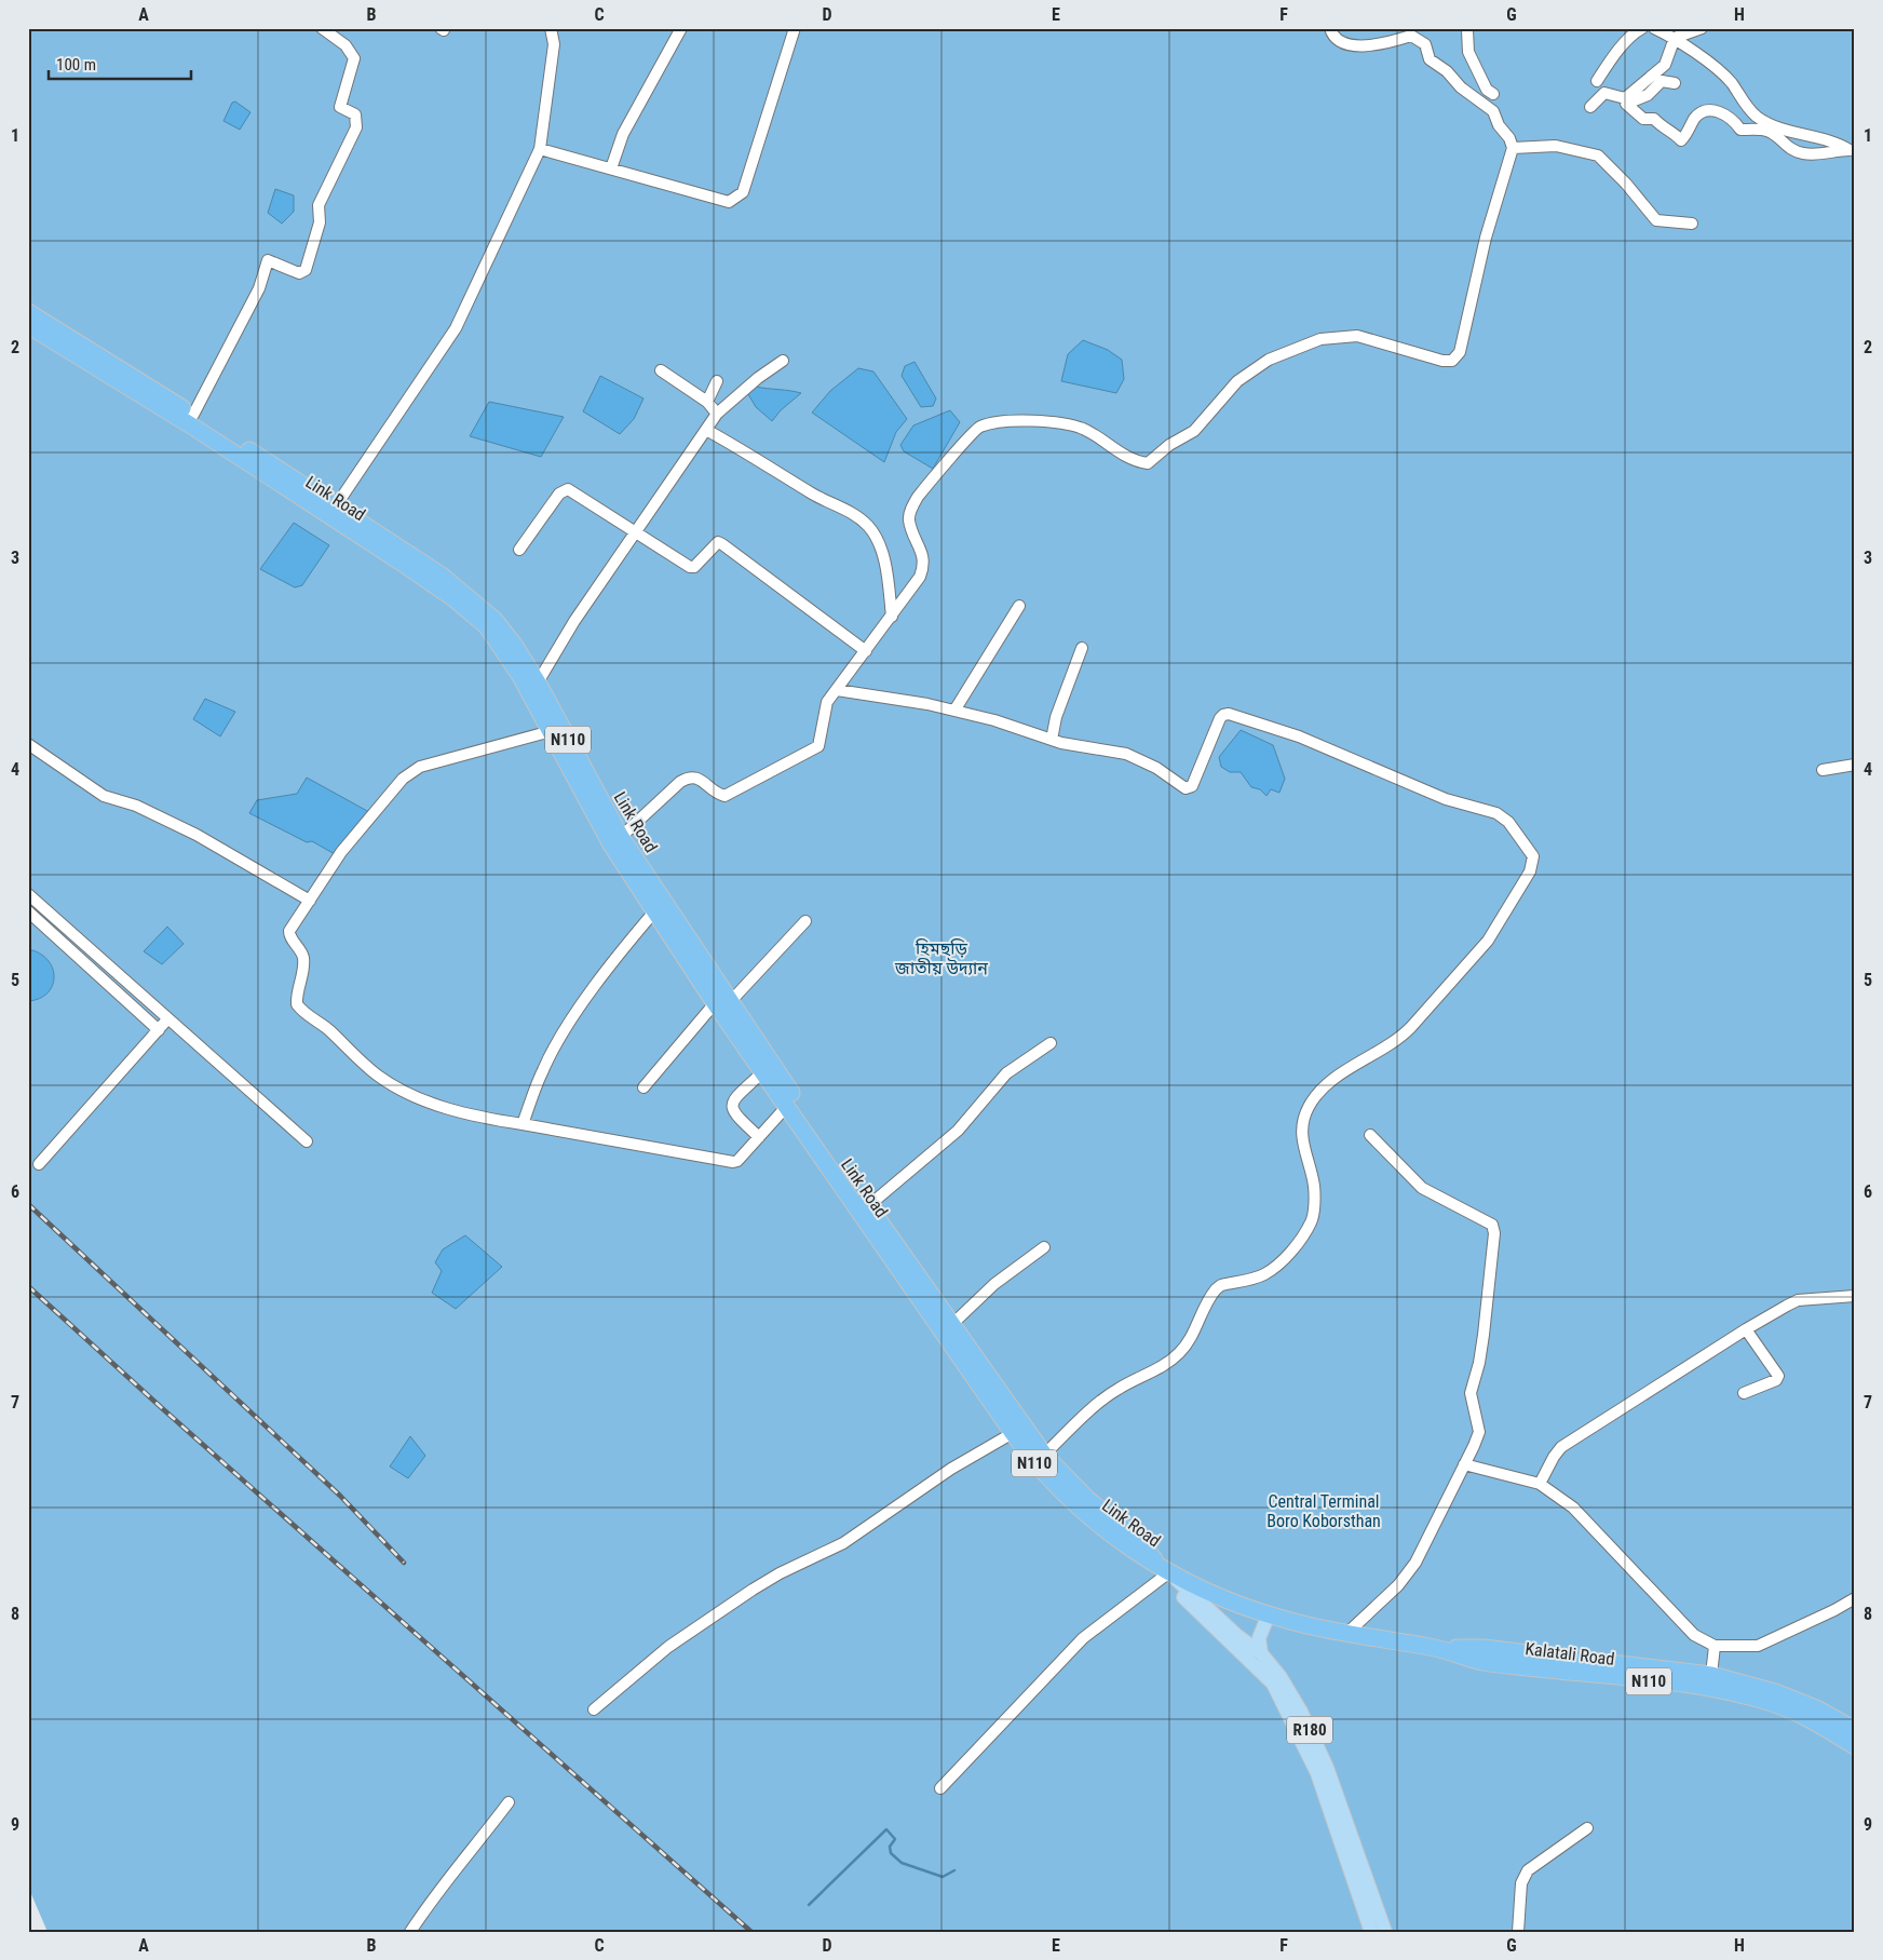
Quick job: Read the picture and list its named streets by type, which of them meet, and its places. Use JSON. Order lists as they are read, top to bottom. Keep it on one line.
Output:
{"streets":{"highway":["Link Road","N110","Kalatali Road"],"main road":["R180"]},"crossings":[["Link Road","Kalatali Road"],["Link Road","R180"],["Kalatali Road","R180"]],"parks":["হিমছড়ি জাতীয় উদ্যান","Central Terminal Boro Koborsthan"],"scale_bar":"100 m","grid":{"columns":["A","B","C","D","E","F","G","H"],"rows":["1","2","3","4","5","6","7","8","9"]}}
